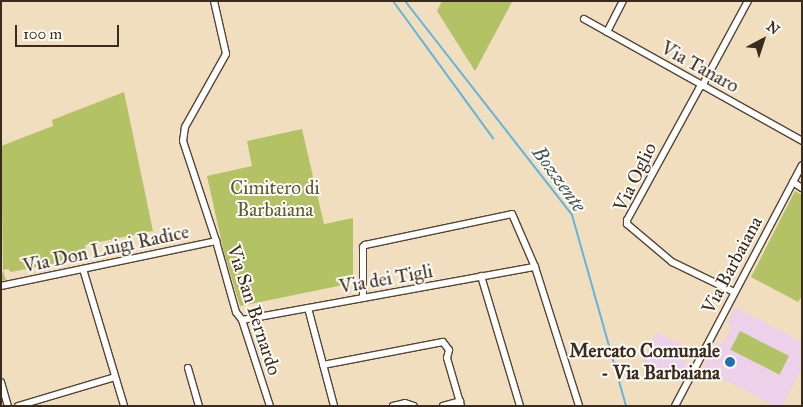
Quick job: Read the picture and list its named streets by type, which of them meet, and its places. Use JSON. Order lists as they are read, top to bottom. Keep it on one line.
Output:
{"streets":{"street":["Via Tanaro","Via Oglio","Via Don Luigi Radice","Via Barbaiana","Via dei Tigli","Via San Bernardo"]},"crossings":[["Via Tanaro","Via Oglio"],["Via Oglio","Via Barbaiana"],["Via Don Luigi Radice","Via San Bernardo"],["Via dei Tigli","Via San Bernardo"]],"water":["Bozzente"],"parks":["Cimitero di Barbaiana"],"places":["Mercato Comunale - Via Barbaiana"],"scale_bar":"100 m","north":"top right"}
